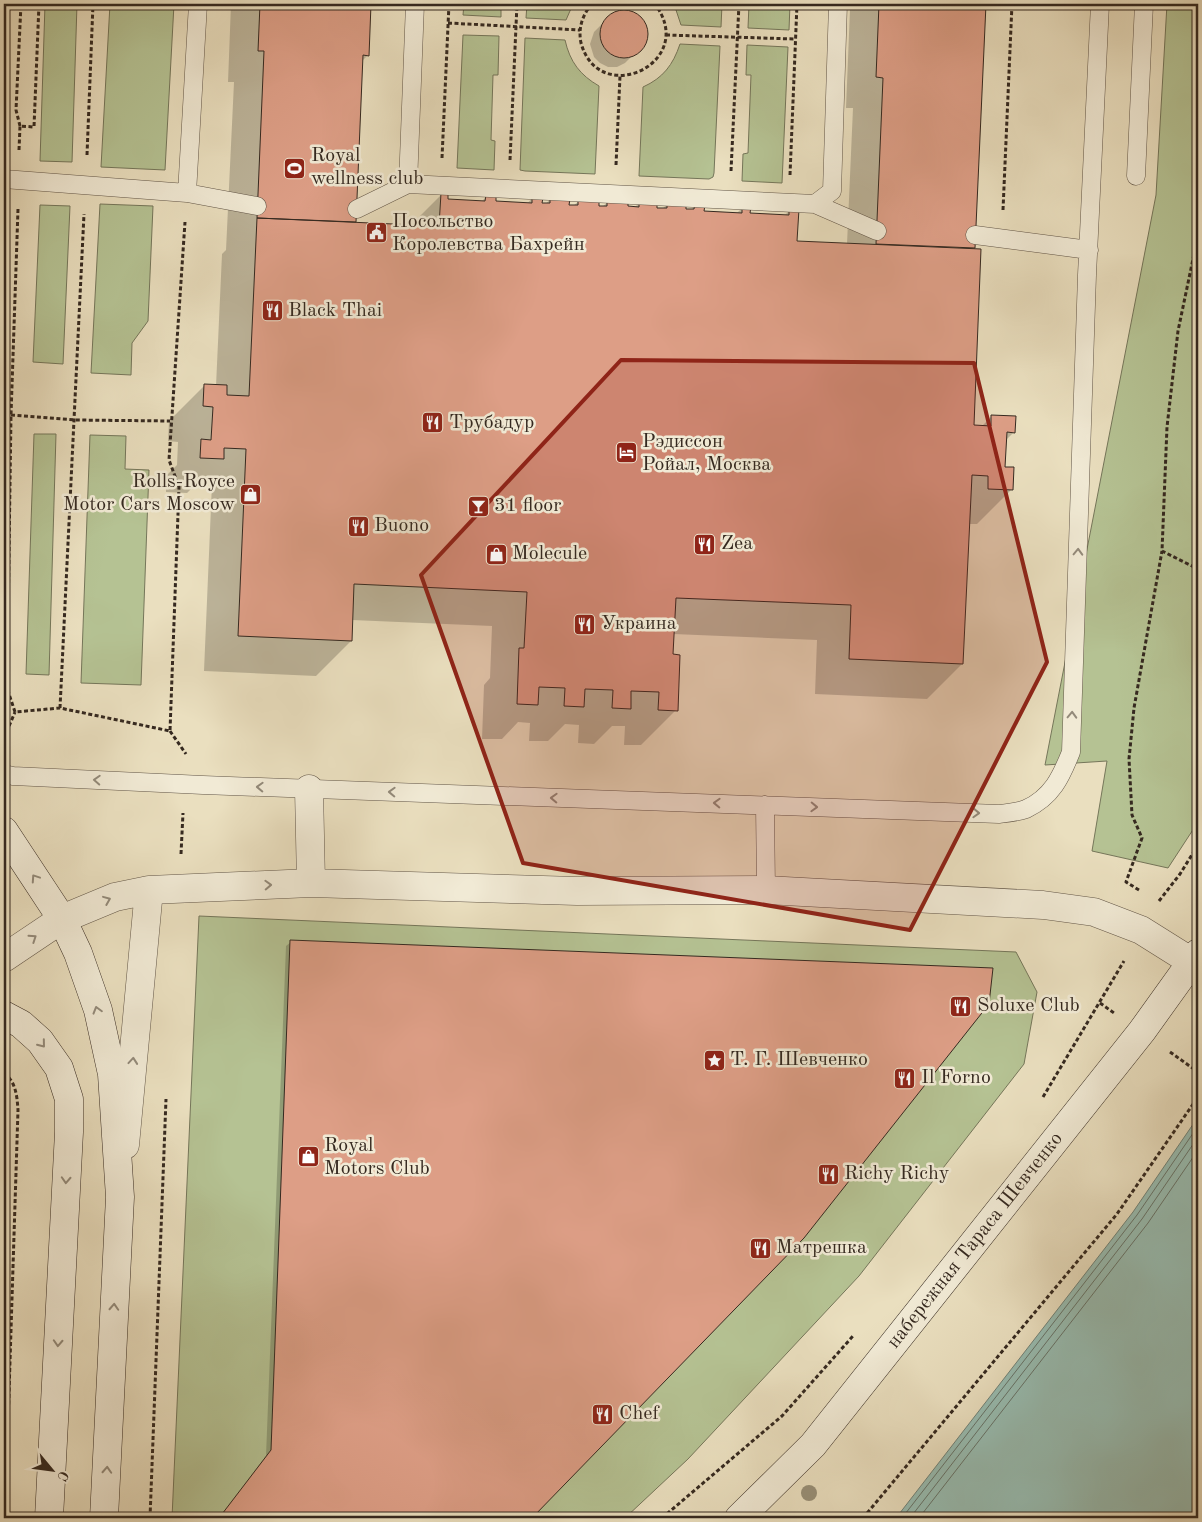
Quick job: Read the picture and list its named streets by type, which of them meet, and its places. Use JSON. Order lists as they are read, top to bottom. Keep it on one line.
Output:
{"streets":{"street":["набережная Тараса Шевченко"]},"places":{"sports":["Royal wellness club"],"public building":["Посольство Королевства Бахрейн"],"restaurant":["Black Thai","Трубадур","Buono","Zea","Украина","Soluxe Club","Il Forno","Richy Richy","Матрешка","Chef"],"hotel":["Рэдиссон Ройал, Москва"],"shop":["Rolls-Royce Motor Cars Moscow","Molecule","Royal Motors Club"],"bar":["31 floor"],"place":["Т. Г. Шевченко"]},"north":"bottom right"}
